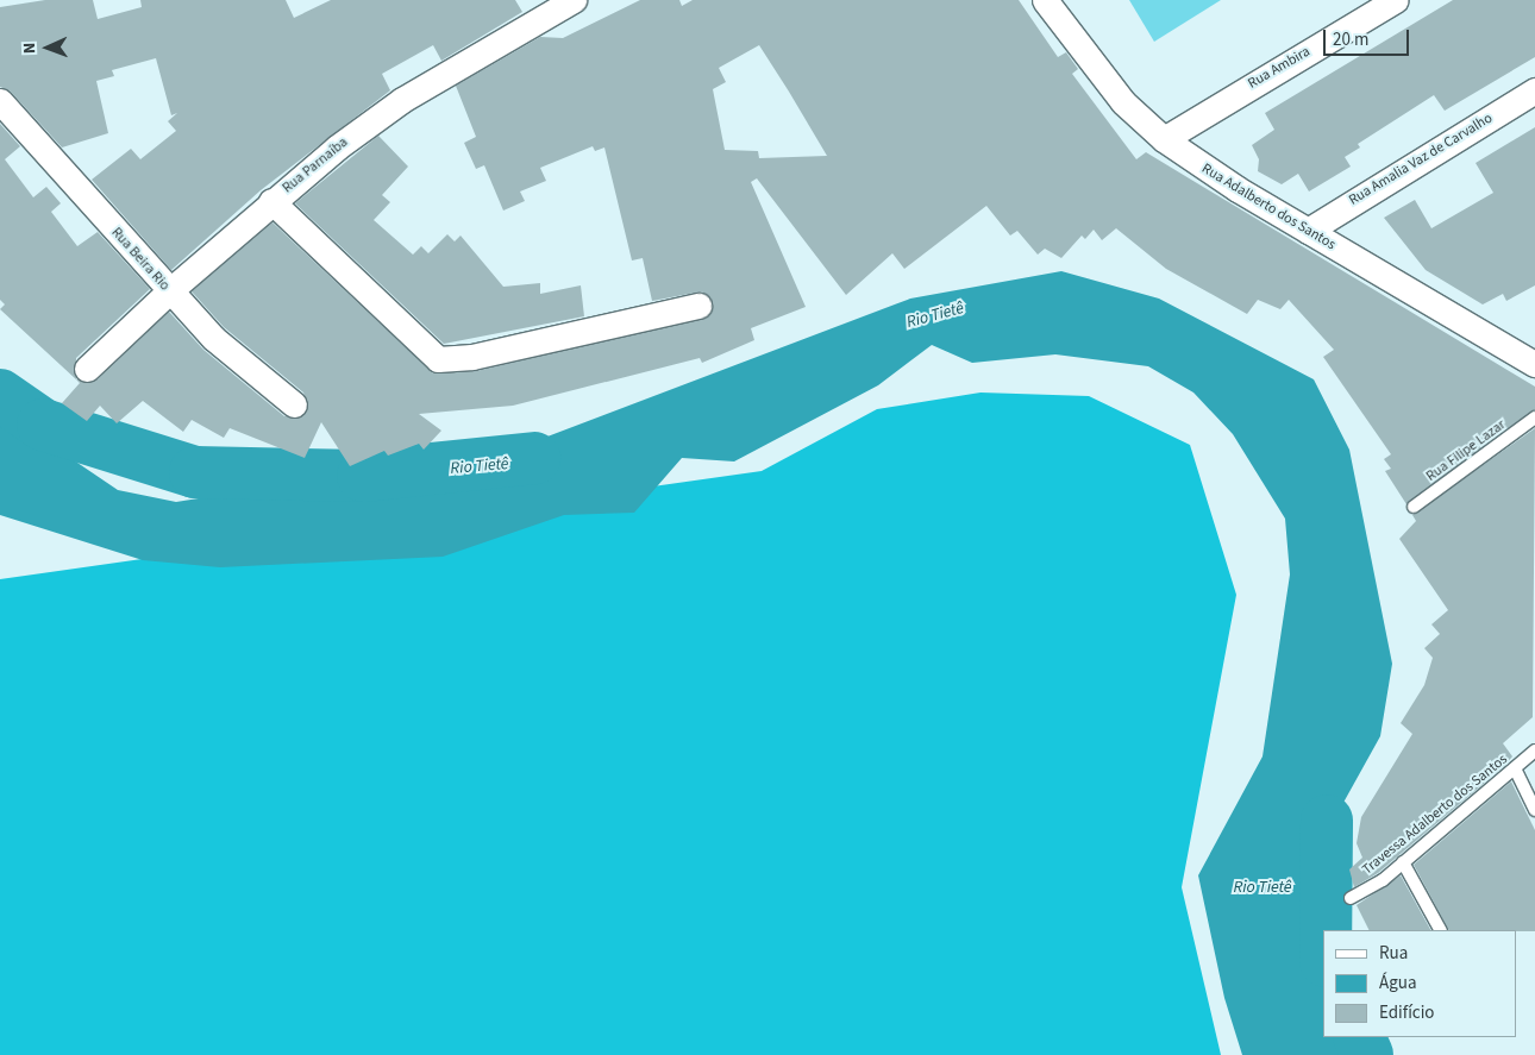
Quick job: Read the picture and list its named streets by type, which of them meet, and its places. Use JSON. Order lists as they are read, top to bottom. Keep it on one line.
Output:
{"streets":{"street":["Rua Ambira","Rua Amalia Vaz de Carvalho","Rua Parnaíba","Rua Adalberto dos Santos","Rua Beira Rio"],"lane":["Rua Filipe Lazar","Travessa Adalberto dos Santos"]},"crossings":[["Rua Ambira","Rua Adalberto dos Santos"],["Rua Amalia Vaz de Carvalho","Rua Adalberto dos Santos"],["Rua Parnaíba","Rua Beira Rio"]],"water":["Rio Tietê"],"legend":["Rua","Água","Edifício"],"scale_bar":"20 m","north":"left"}
